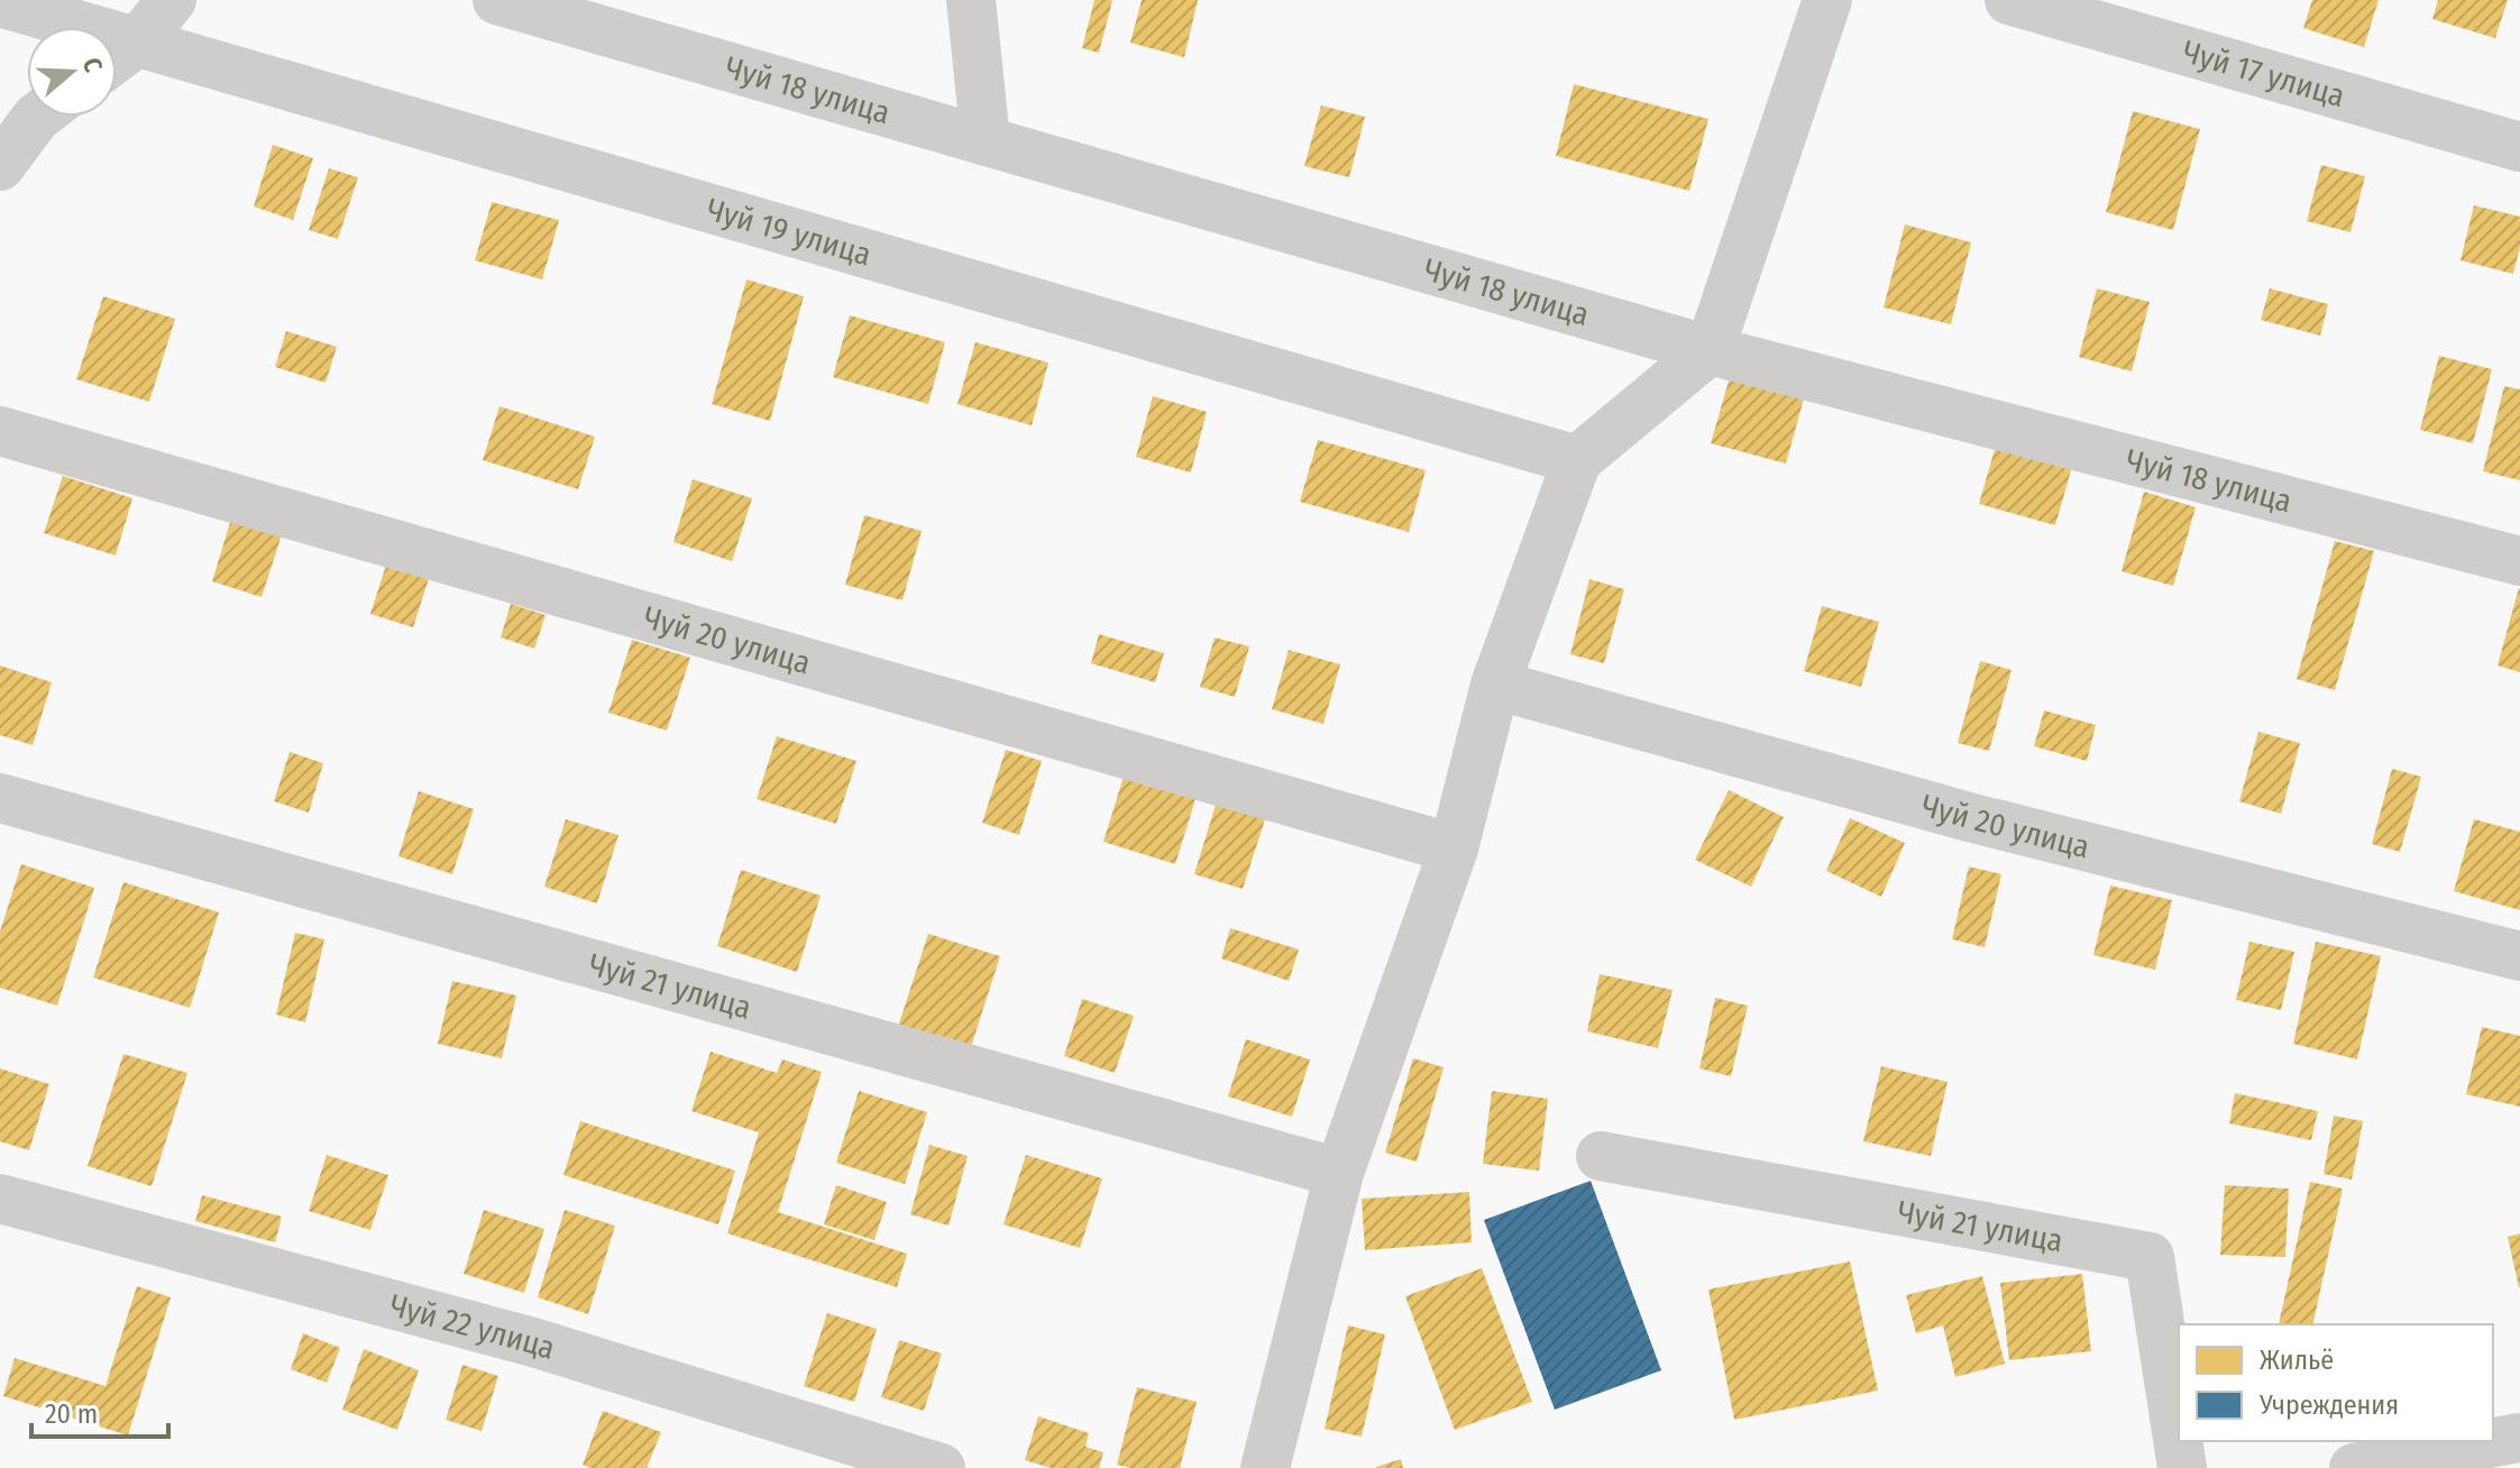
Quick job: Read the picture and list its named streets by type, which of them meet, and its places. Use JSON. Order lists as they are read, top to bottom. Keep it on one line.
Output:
{"streets":{"street":["Чуй 17 улица","Чуй 18 улица","Чуй 19 улица","Чуй 20 улица","Чуй 21 улица","Чуй 22 улица"]},"legend":["Жильё","Учреждения"],"scale_bar":"20 m","north":"right"}
